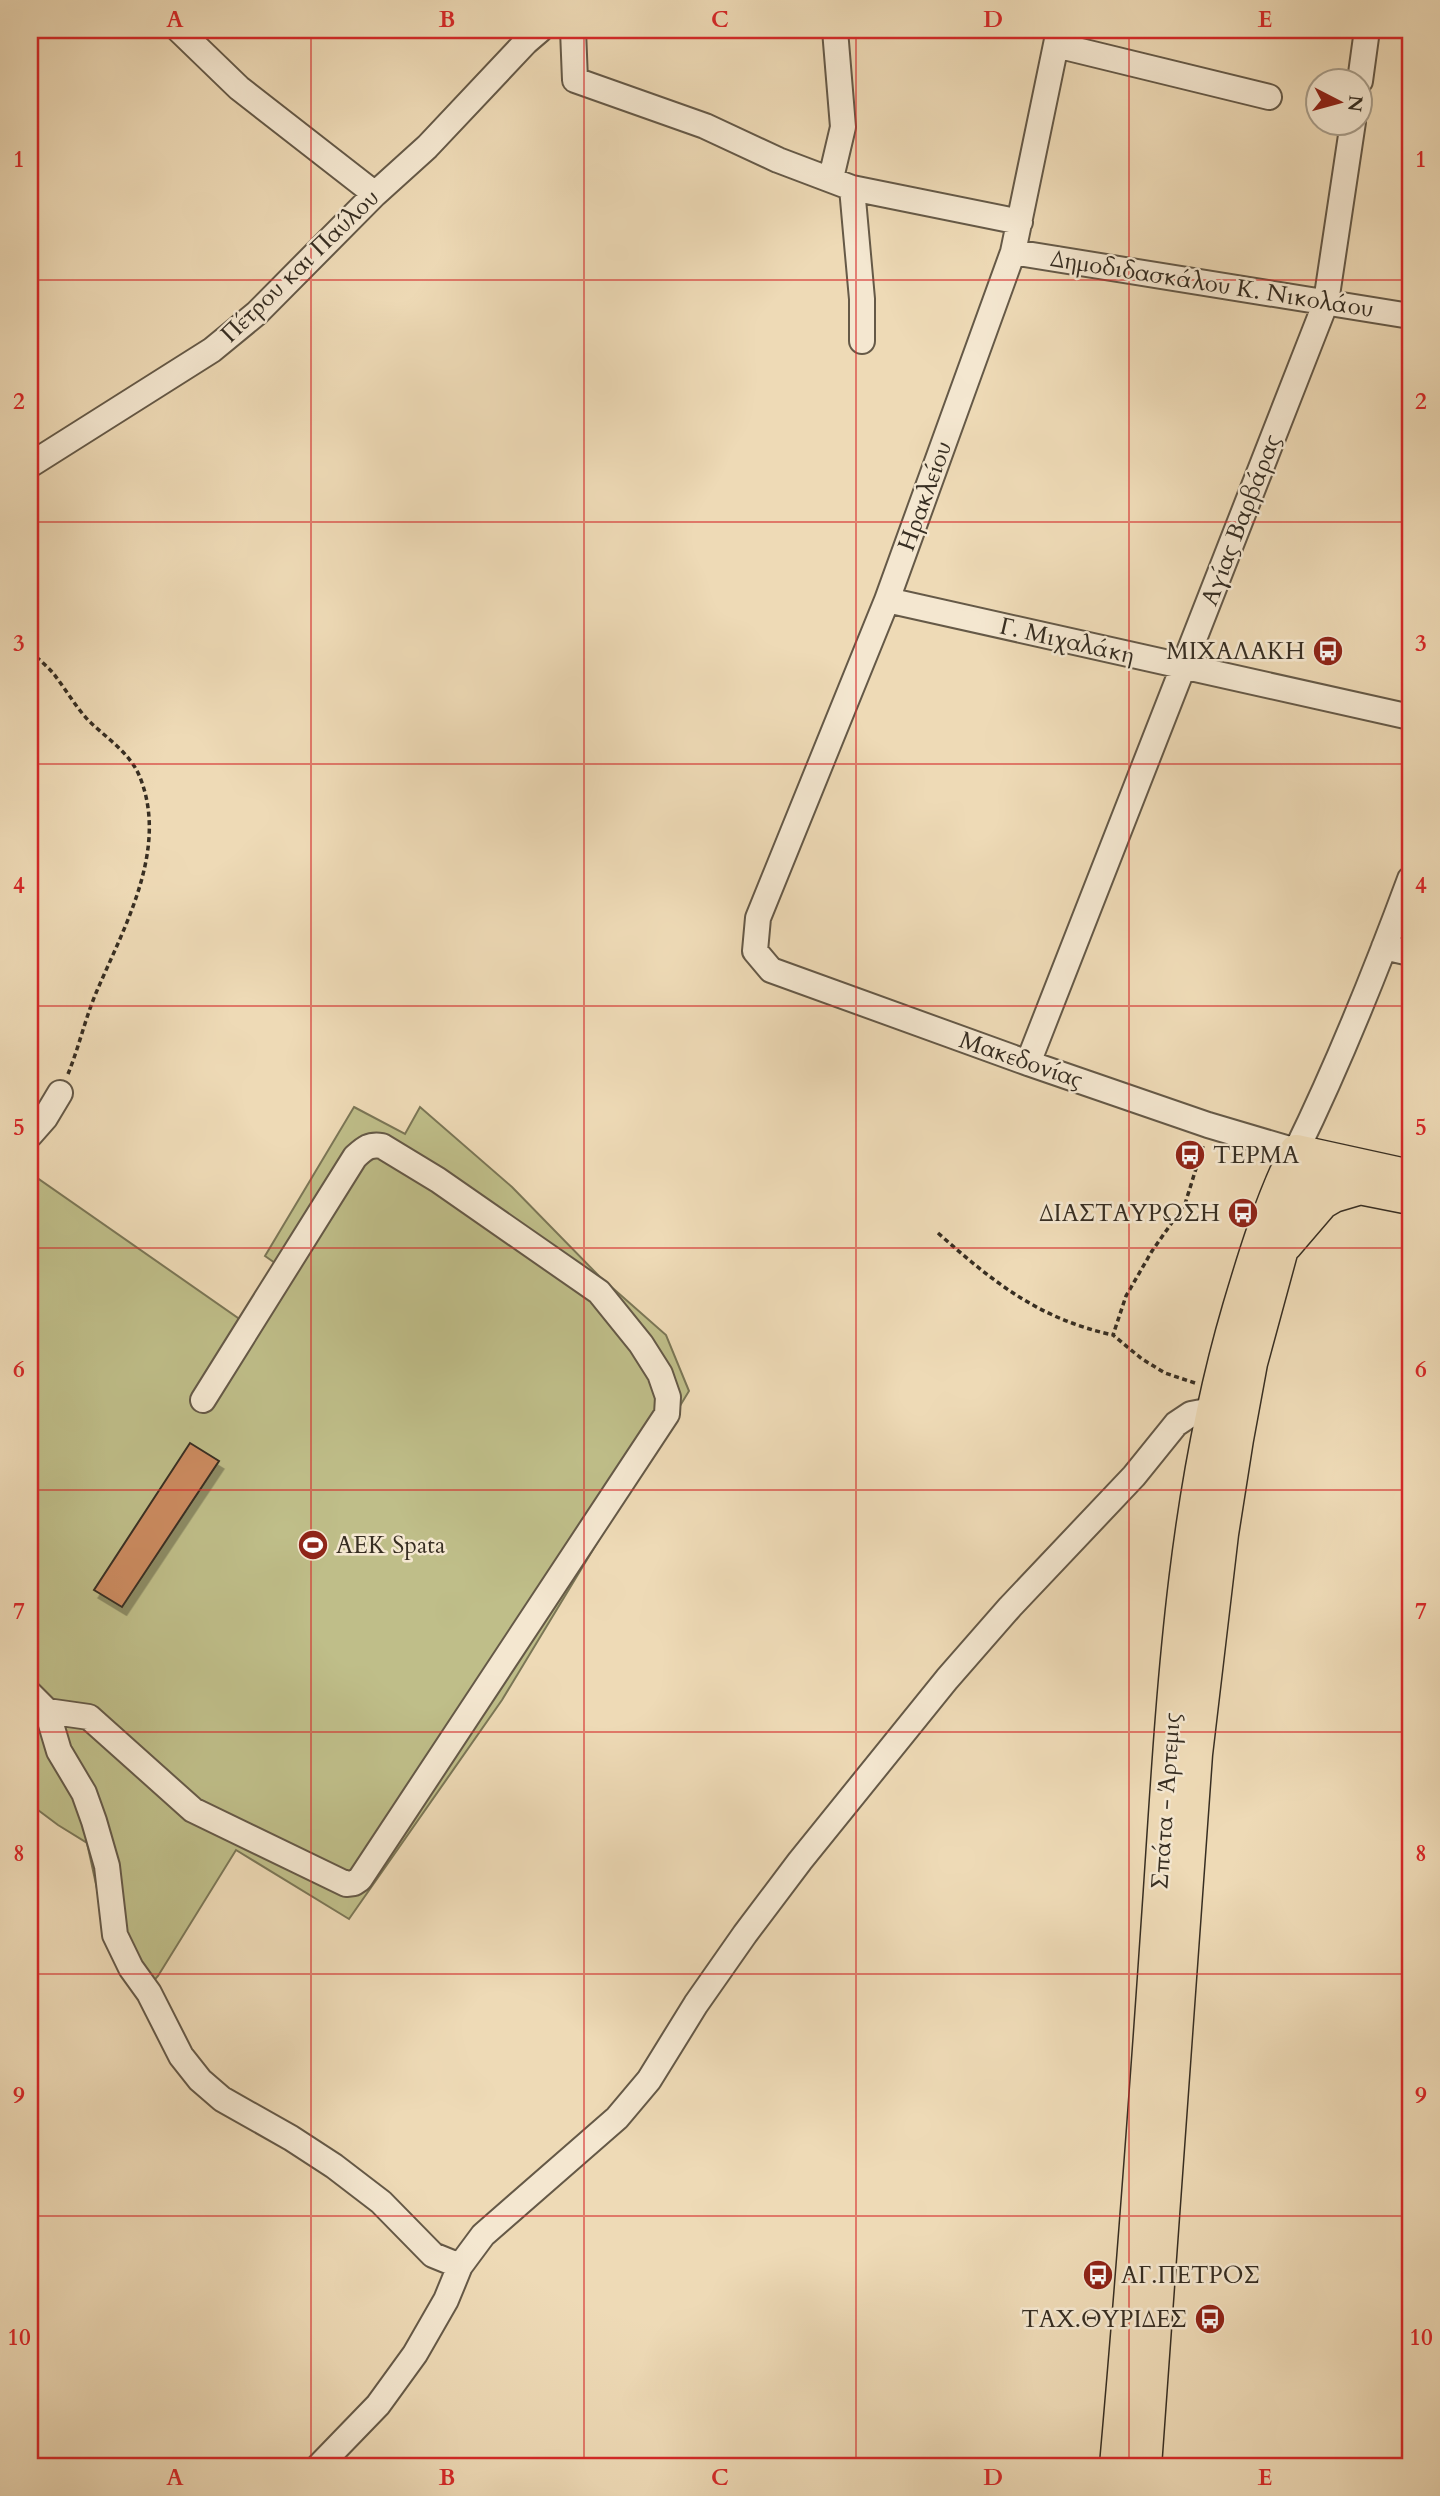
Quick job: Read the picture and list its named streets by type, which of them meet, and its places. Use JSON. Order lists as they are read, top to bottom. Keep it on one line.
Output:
{"streets":{"main road":["Σπάτα - Άρτεμις"],"street":["Πέτρου και Παύλου","Δημοδιδασκάλου Κ. Νικολάου","Ηρακλείου","Αγίας Βαρβάρας","Γ. Μιχαλάκη","Μακεδονίας"]},"crossings":[["Δημοδιδασκάλου Κ. Νικολάου","Ηρακλείου"],["Δημοδιδασκάλου Κ. Νικολάου","Αγίας Βαρβάρας"],["Ηρακλείου","Γ. Μιχαλάκη"],["Ηρακλείου","Μακεδονίας"],["Αγίας Βαρβάρας","Γ. Μιχαλάκη"],["Αγίας Βαρβάρας","Μακεδονίας"],["Μακεδονίας","Σπάτα - Άρτεμις"]],"places":{"bus stop":["ΜΙΧΑΛΑΚΗ","ΤΕΡΜΑ","ΔΙΑΣΤΑΥΡΩΣΗ","ΑΓ.ΠΕΤΡΟΣ","ΤΑΧ.ΘΥΡΙΔΕΣ"],"sports":["AEK Spata"]},"north":"right","grid":{"columns":["A","B","C","D","E"],"rows":["1","2","3","4","5","6","7","8","9","10"]}}
